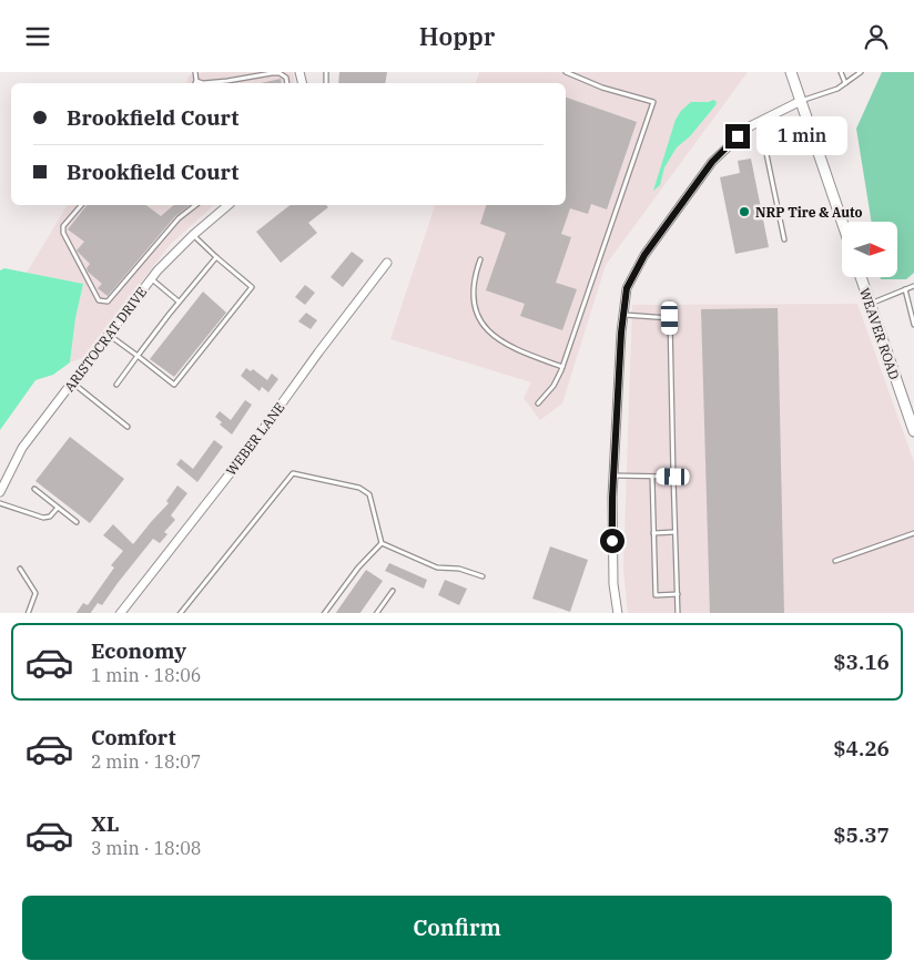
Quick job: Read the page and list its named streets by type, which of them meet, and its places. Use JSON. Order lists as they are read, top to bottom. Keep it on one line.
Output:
{"streets":{"main road":["WEAVER ROAD"],"street":["ARISTOCRAT DRIVE","WEBER LANE"]},"places":["NRP Tire & Auto"],"north":"right","page":{"header":"Hoppr","banner":["Brookfield Court","Brookfield Court"],"bubble":"1 min","list":[{"name":"Economy","note":"1 min · 18:06","value":"$3.16"},{"name":"Comfort","note":"2 min · 18:07","value":"$4.26"},{"name":"XL","note":"3 min · 18:08","value":"$5.37"}],"buttons":"Confirm"}}
